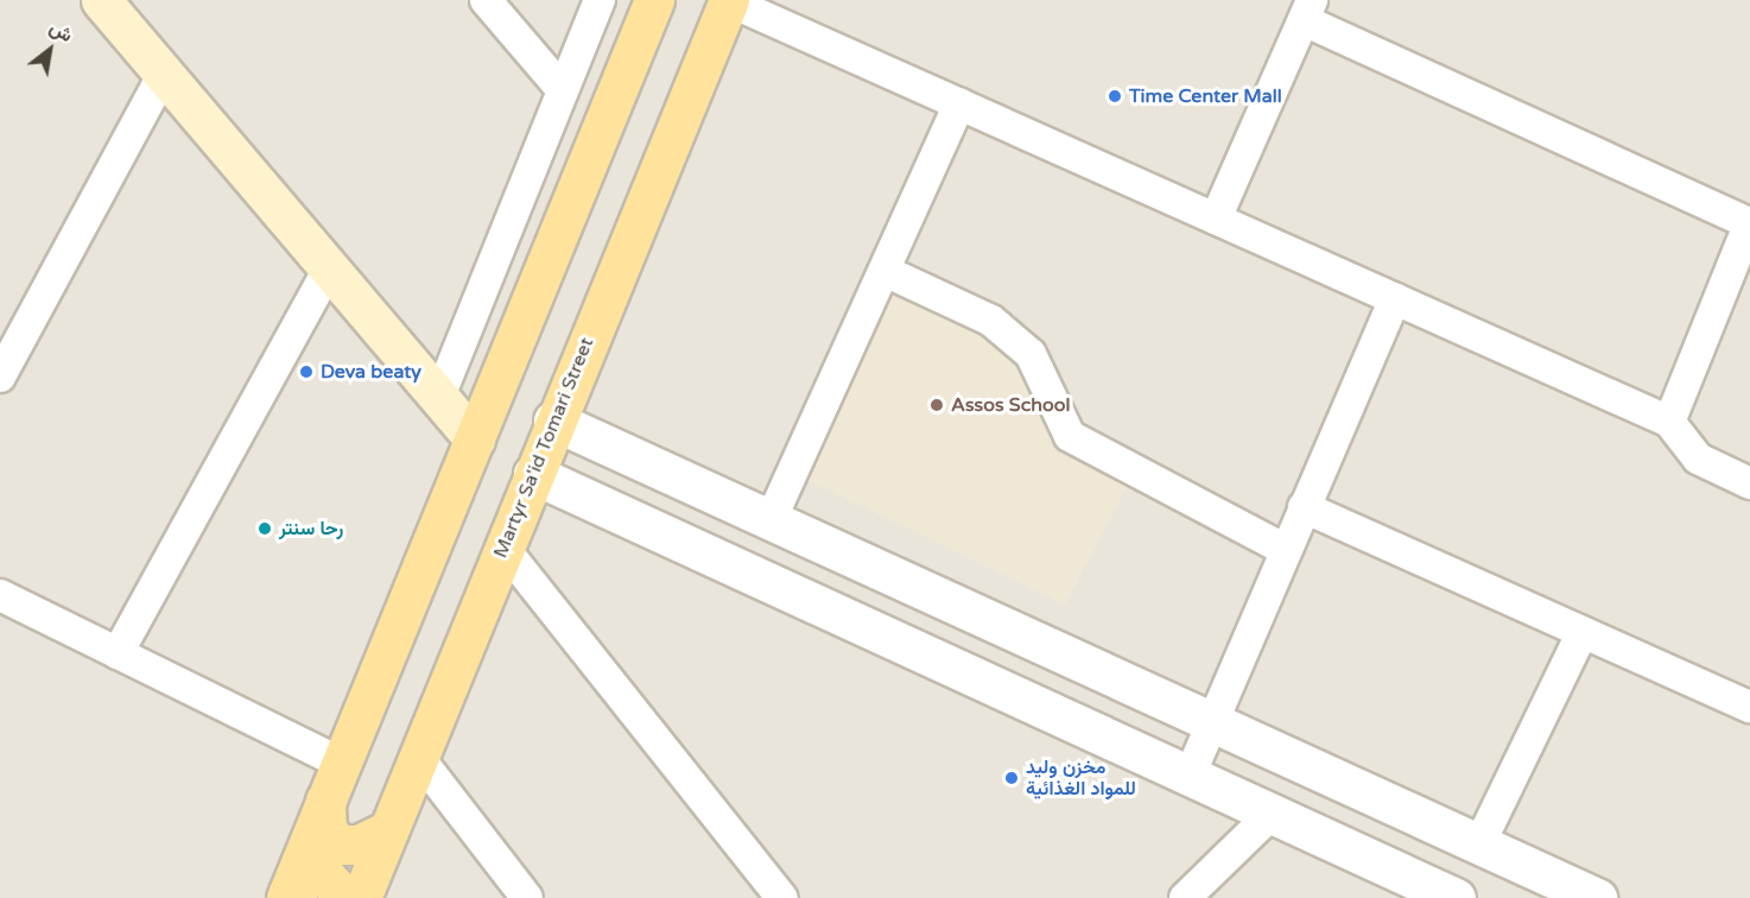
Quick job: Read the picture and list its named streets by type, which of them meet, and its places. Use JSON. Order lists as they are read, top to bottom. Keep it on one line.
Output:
{"streets":{"main road":["Martyr Sa'id Tomari Street"]},"places":["Time Center Mall","Deva beaty","Assos School","رحا سنتر","مخزن وليد للمواد الغذائية"],"north":"top right"}
